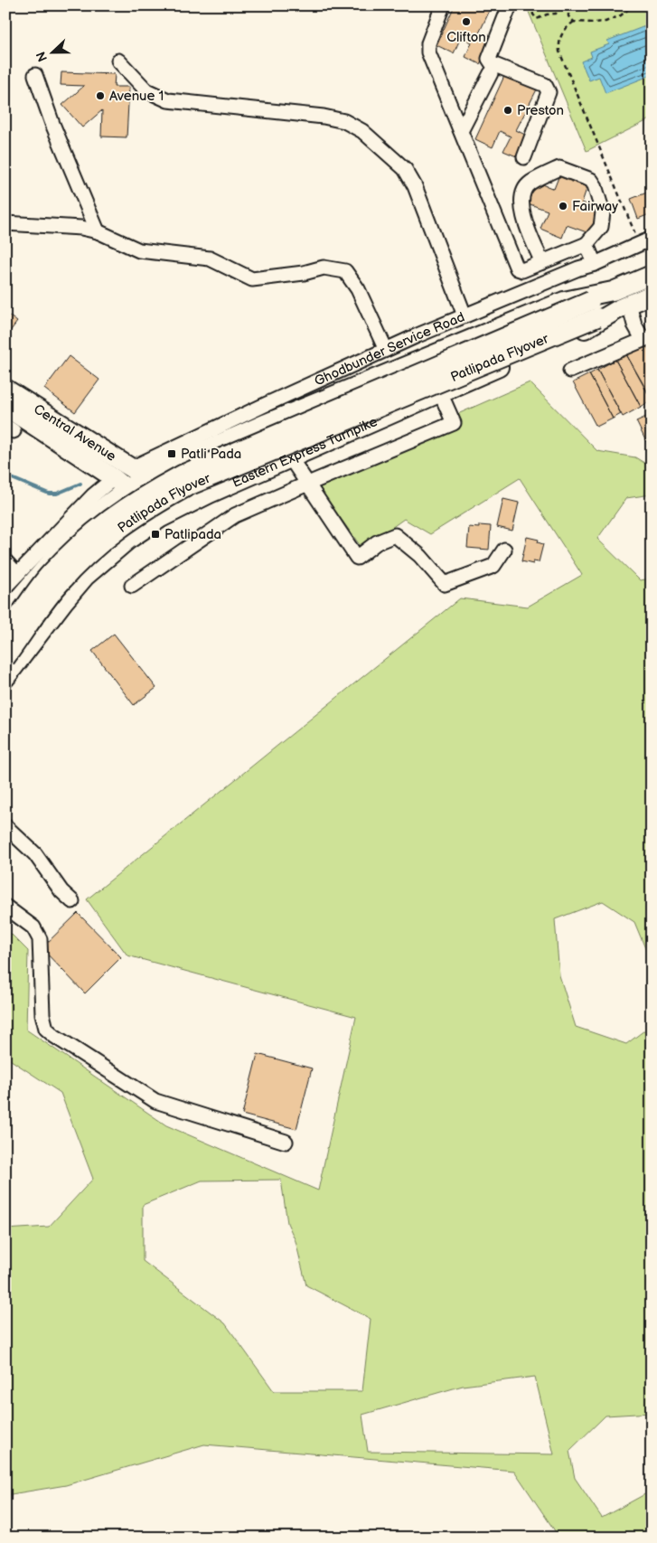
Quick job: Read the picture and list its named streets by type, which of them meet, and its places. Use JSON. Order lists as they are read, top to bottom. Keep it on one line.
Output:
{"streets":{"main road":["Patlipada Flyover","Central Avenue","Eastern Express Turnpike"],"street":["Ghodbunder Service Road"]},"crossings":[["Ghodbunder Service Road","Central Avenue"],["Patlipada Flyover","Eastern Express Turnpike"],["Central Avenue","Eastern Express Turnpike"]],"places":{"other":["Clifton","Avenue 1","Preston","Fairway"],"transit":["Patli Pada","Patlipada"]},"north":"left"}
